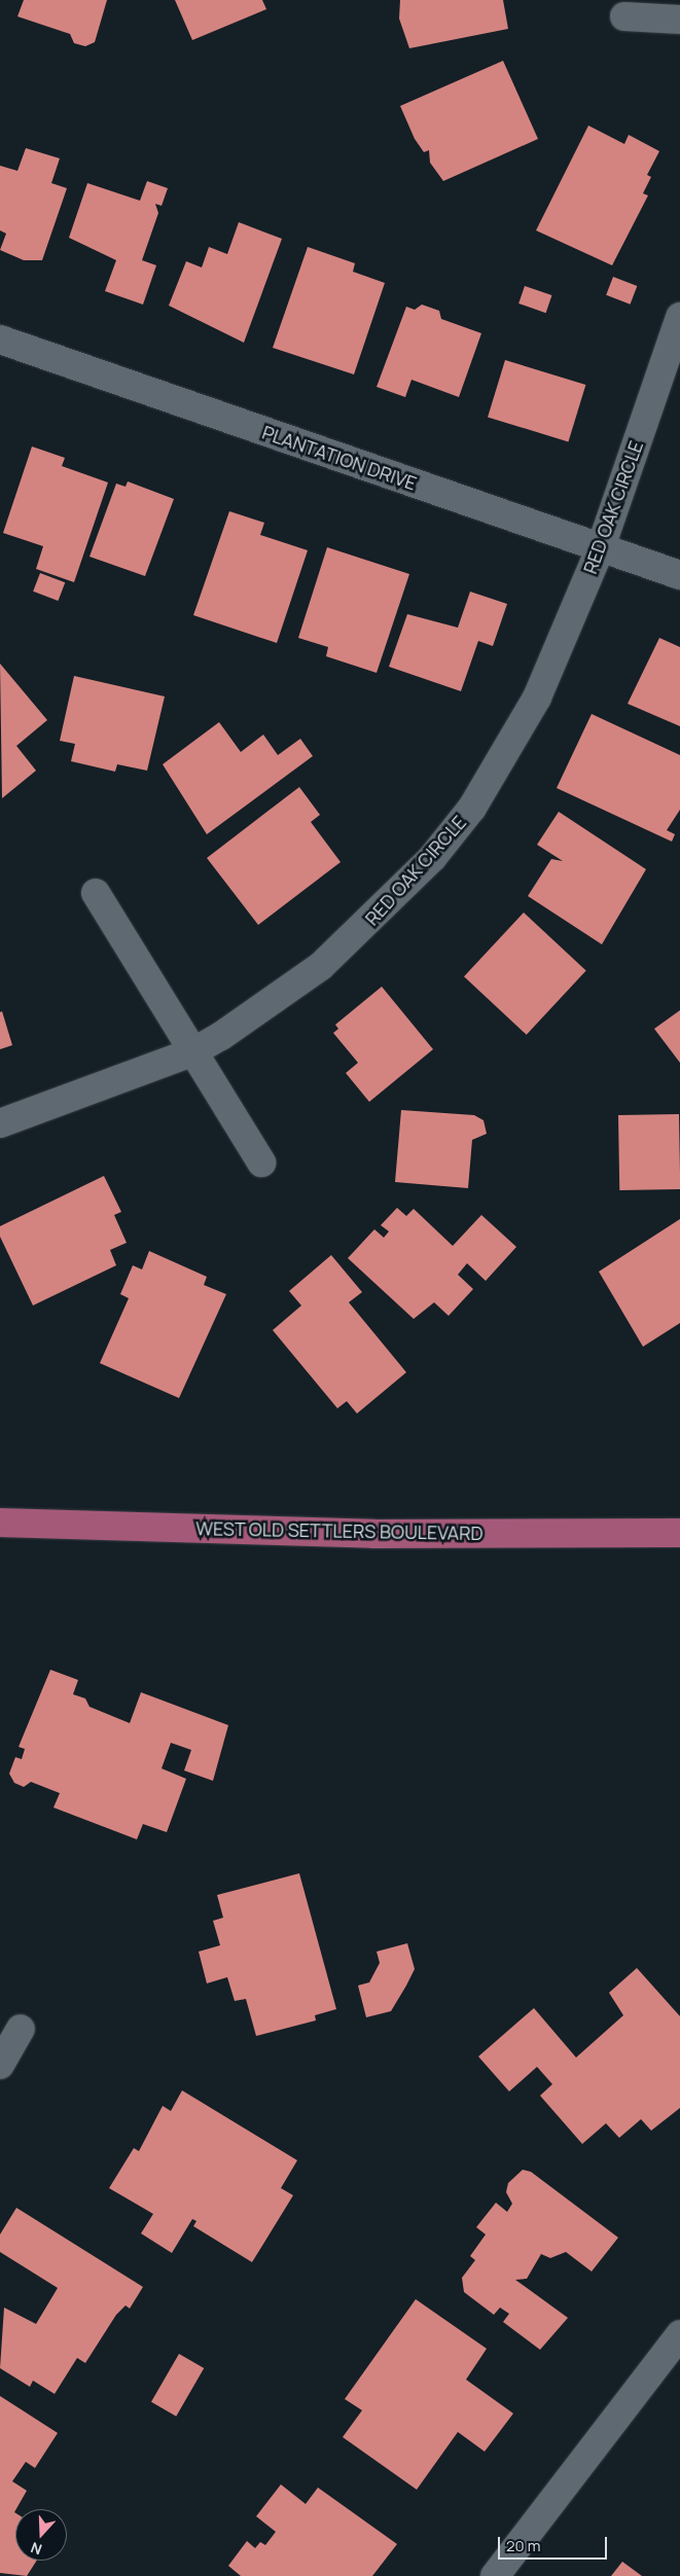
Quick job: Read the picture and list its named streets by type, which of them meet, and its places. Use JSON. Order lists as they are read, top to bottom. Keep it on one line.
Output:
{"streets":{"main road":["WEST OLD SETTLERS BOULEVARD"],"street":["PLANTATION DRIVE","RED OAK CIRCLE"]},"crossings":[["PLANTATION DRIVE","RED OAK CIRCLE"]],"scale_bar":"20 m","north":"bottom"}
